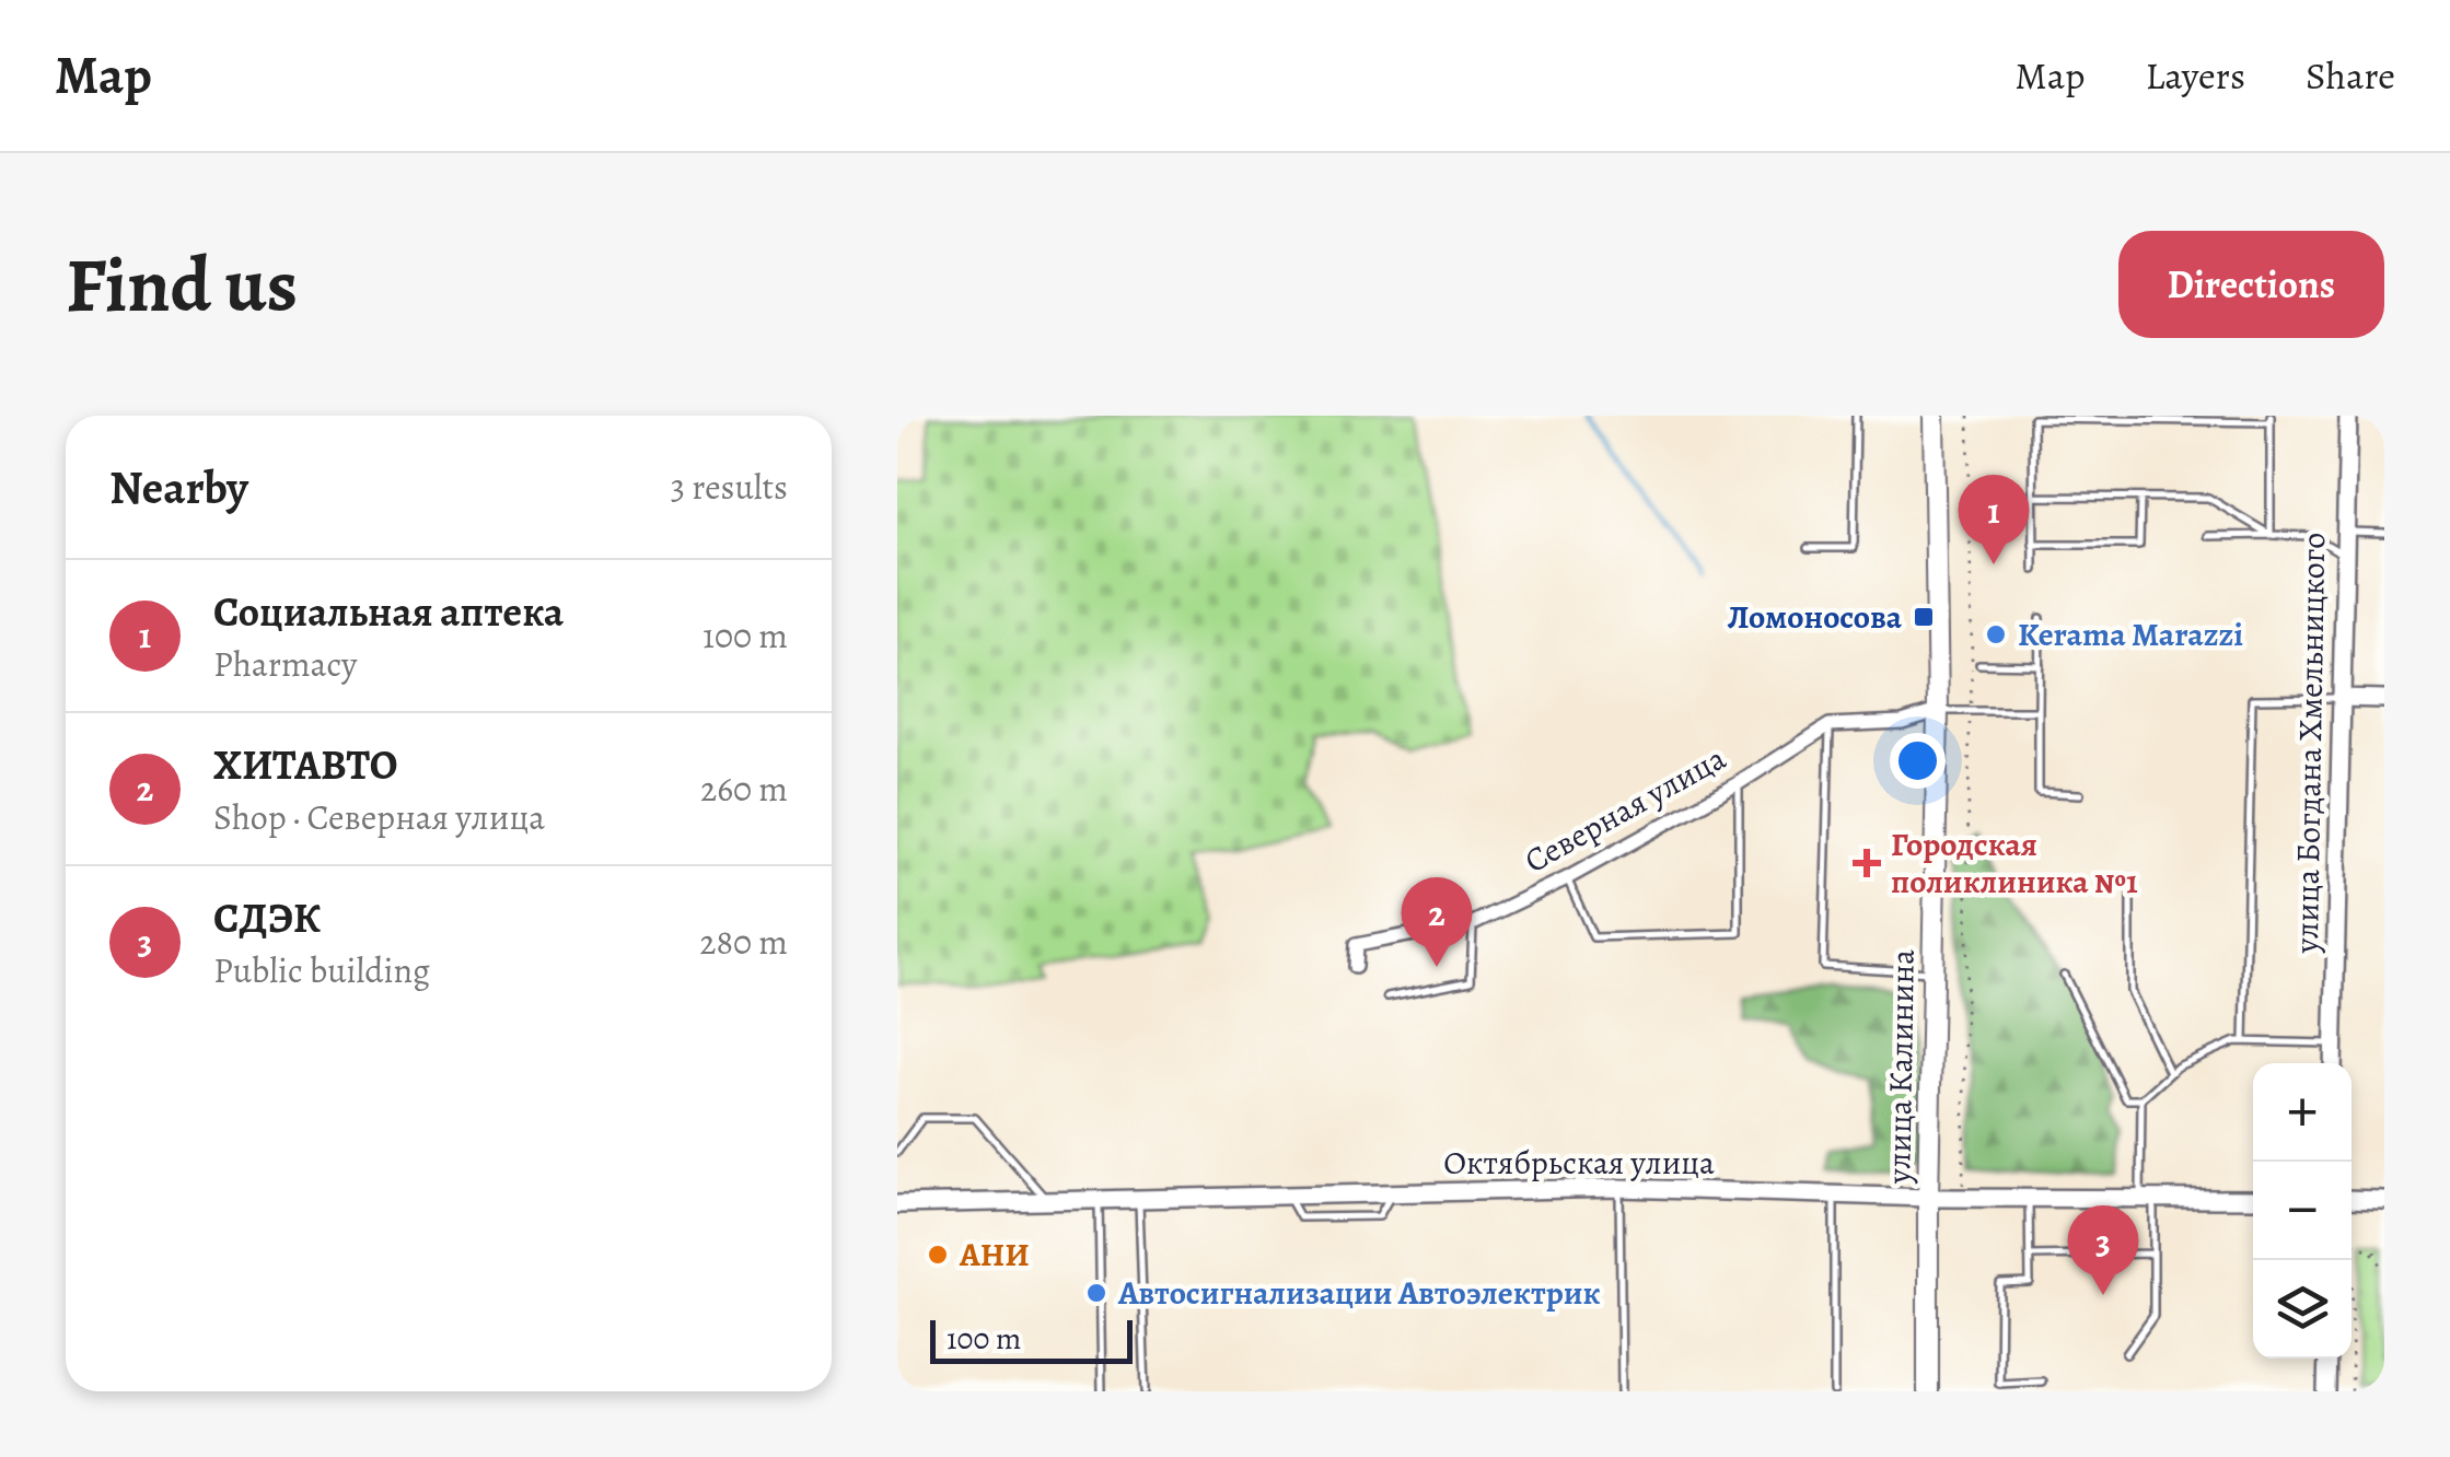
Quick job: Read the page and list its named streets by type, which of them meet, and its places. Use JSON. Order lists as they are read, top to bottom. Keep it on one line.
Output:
{"streets":{"main road":["улица Богдана Хмельницкого","улица Калинина","Октябрьская улица"],"street":["Северная улица"]},"crossings":[["Северная улица","улица Калинина"],["улица Калинина","Октябрьская улица"]],"places":{"transit":["Ломоносова"],"other":["Kerama Marazzi","АНИ","Автосигнализации Автоэлектрик"],"health":["Городская поликлиника №1"]},"scale_bar":"100 m","page":{"header":"Map","nav":["Map","Layers","Share"],"buttons":"Directions","title":"Find us","heading":["Nearby","3 results"],"pins":["1","2","3"],"list":[{"mark":"1","name":"Социальная аптека","note":"Pharmacy","value":"100 m"},{"mark":"2","name":"ХИТАВТО","note":"Shop · Северная улица","value":"260 m"},{"mark":"3","name":"СДЭК","note":"Public building","value":"280 m"}],"map_buttons":["+","−"],"scale":"100 m"}}
